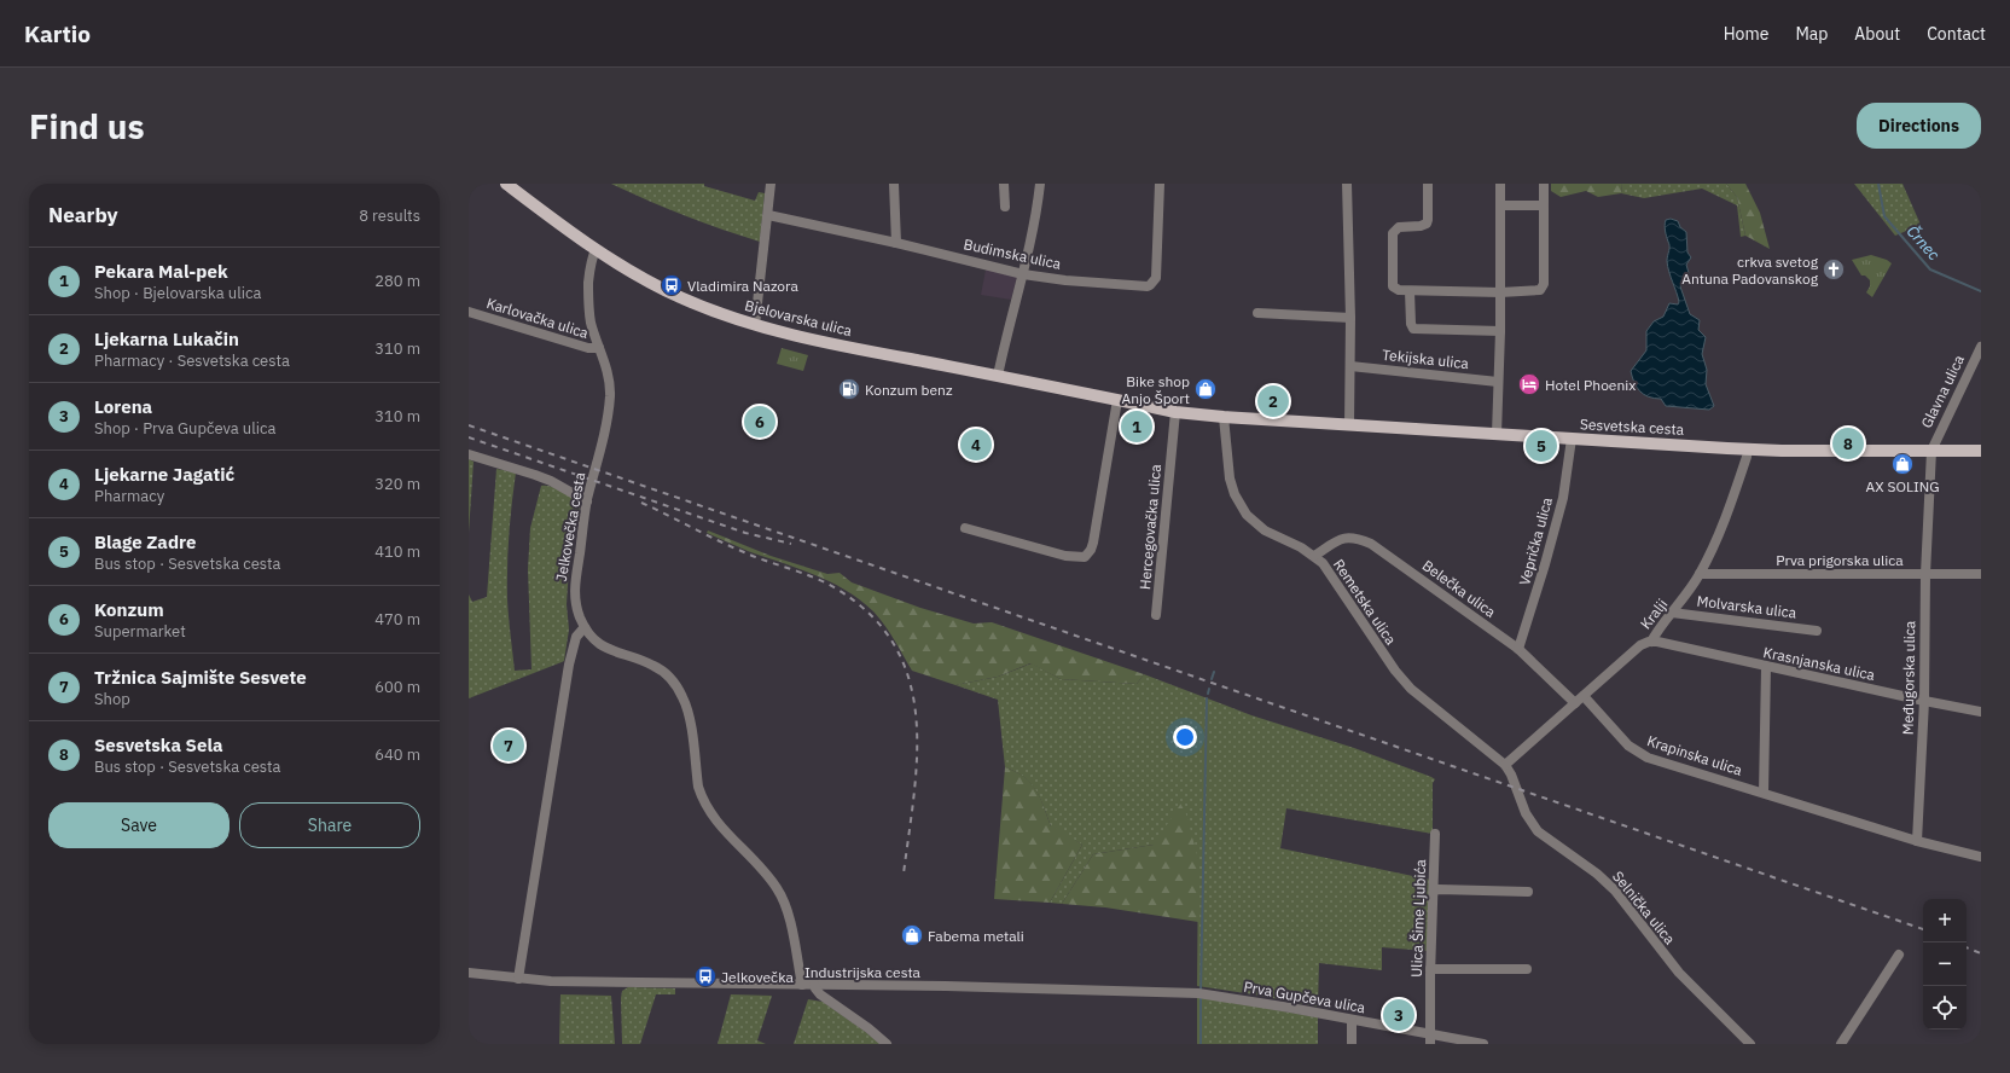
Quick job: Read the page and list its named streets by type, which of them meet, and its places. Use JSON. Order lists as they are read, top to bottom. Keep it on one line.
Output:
{"streets":{"main road":["Bjelovarska ulica","Sesvetska cesta"],"street":["Budimska ulica","Karlovačka ulica","Tekijska ulica","Glavna ulica","Jelkovečka cesta","Hercegovačka ulica","Veprička ulica","Prva prigorska ulica","Belečka ulica","Remetska ulica","Molvarska ulica","Kralji","Krasnjanska ulica","Međugorska ulica","Krapinska ulica","Selnička ulica","Ulica Šime Ljubića","Industrijska cesta","Prva Gupčeva ulica"]},"crossings":[["Karlovačka ulica","Jelkovečka cesta"],["Bjelovarska ulica","Sesvetska cesta"],["Bjelovarska ulica","Jelkovečka cesta"],["Bjelovarska ulica","Hercegovačka ulica"],["Bjelovarska ulica","Remetska ulica"],["Glavna ulica","Sesvetska cesta"],["Glavna ulica","Međugorska ulica"],["Sesvetska cesta","Veprička ulica"],["Sesvetska cesta","Remetska ulica"],["Sesvetska cesta","Međugorska ulica"],["Jelkovečka cesta","Industrijska cesta"],["Veprička ulica","Belečka ulica"],["Prva prigorska ulica","Kralji"],["Prva prigorska ulica","Međugorska ulica"],["Belečka ulica","Remetska ulica"],["Belečka ulica","Kralji"],["Remetska ulica","Kralji"],["Remetska ulica","Selnička ulica"],["Molvarska ulica","Kralji"],["Kralji","Krasnjanska ulica"],["Kralji","Krapinska ulica"],["Kralji","Selnička ulica"],["Krasnjanska ulica","Međugorska ulica"],["Krasnjanska ulica","Krapinska ulica"],["Međugorska ulica","Krapinska ulica"],["Ulica Šime Ljubića","Prva Gupčeva ulica"],["Industrijska cesta","Prva Gupčeva ulica"]],"water":["Črnec"],"places":{"church":["crkva svetog Antuna Padovanskog"],"bus stop":["Vladimira Nazora","Jelkovečka"],"hotel":["Hotel Phoenix"],"fuel station":["Konzum benz"],"shop":["Bike shop Anjo Šport","AX SOLING","Fabema metali"]},"page":{"header":"Kartio","nav":["Home","Map","About","Contact"],"buttons":["Directions",["Save","Share"]],"title":"Find us","heading":["Nearby","8 results"],"list":[{"mark":"1","name":"Pekara Mal-pek","note":"Shop · Bjelovarska ulica","value":"280 m"},{"mark":"2","name":"Ljekarna Lukačin","note":"Pharmacy · Sesvetska cesta","value":"310 m"},{"mark":"3","name":"Lorena","note":"Shop · Prva Gupčeva ulica","value":"310 m"},{"mark":"4","name":"Ljekarne Jagatić","note":"Pharmacy","value":"320 m"},{"mark":"5","name":"Blage Zadre","note":"Bus stop · Sesvetska cesta","value":"410 m"},{"mark":"6","name":"Konzum","note":"Supermarket","value":"470 m"},{"mark":"7","name":"Tržnica Sajmište Sesvete","note":"Shop","value":"600 m"},{"mark":"8","name":"Sesvetska Sela","note":"Bus stop · Sesvetska cesta","value":"640 m"}],"pins":["2","6","1","8","4","5","7","3"],"map_buttons":["+","−"]}}
